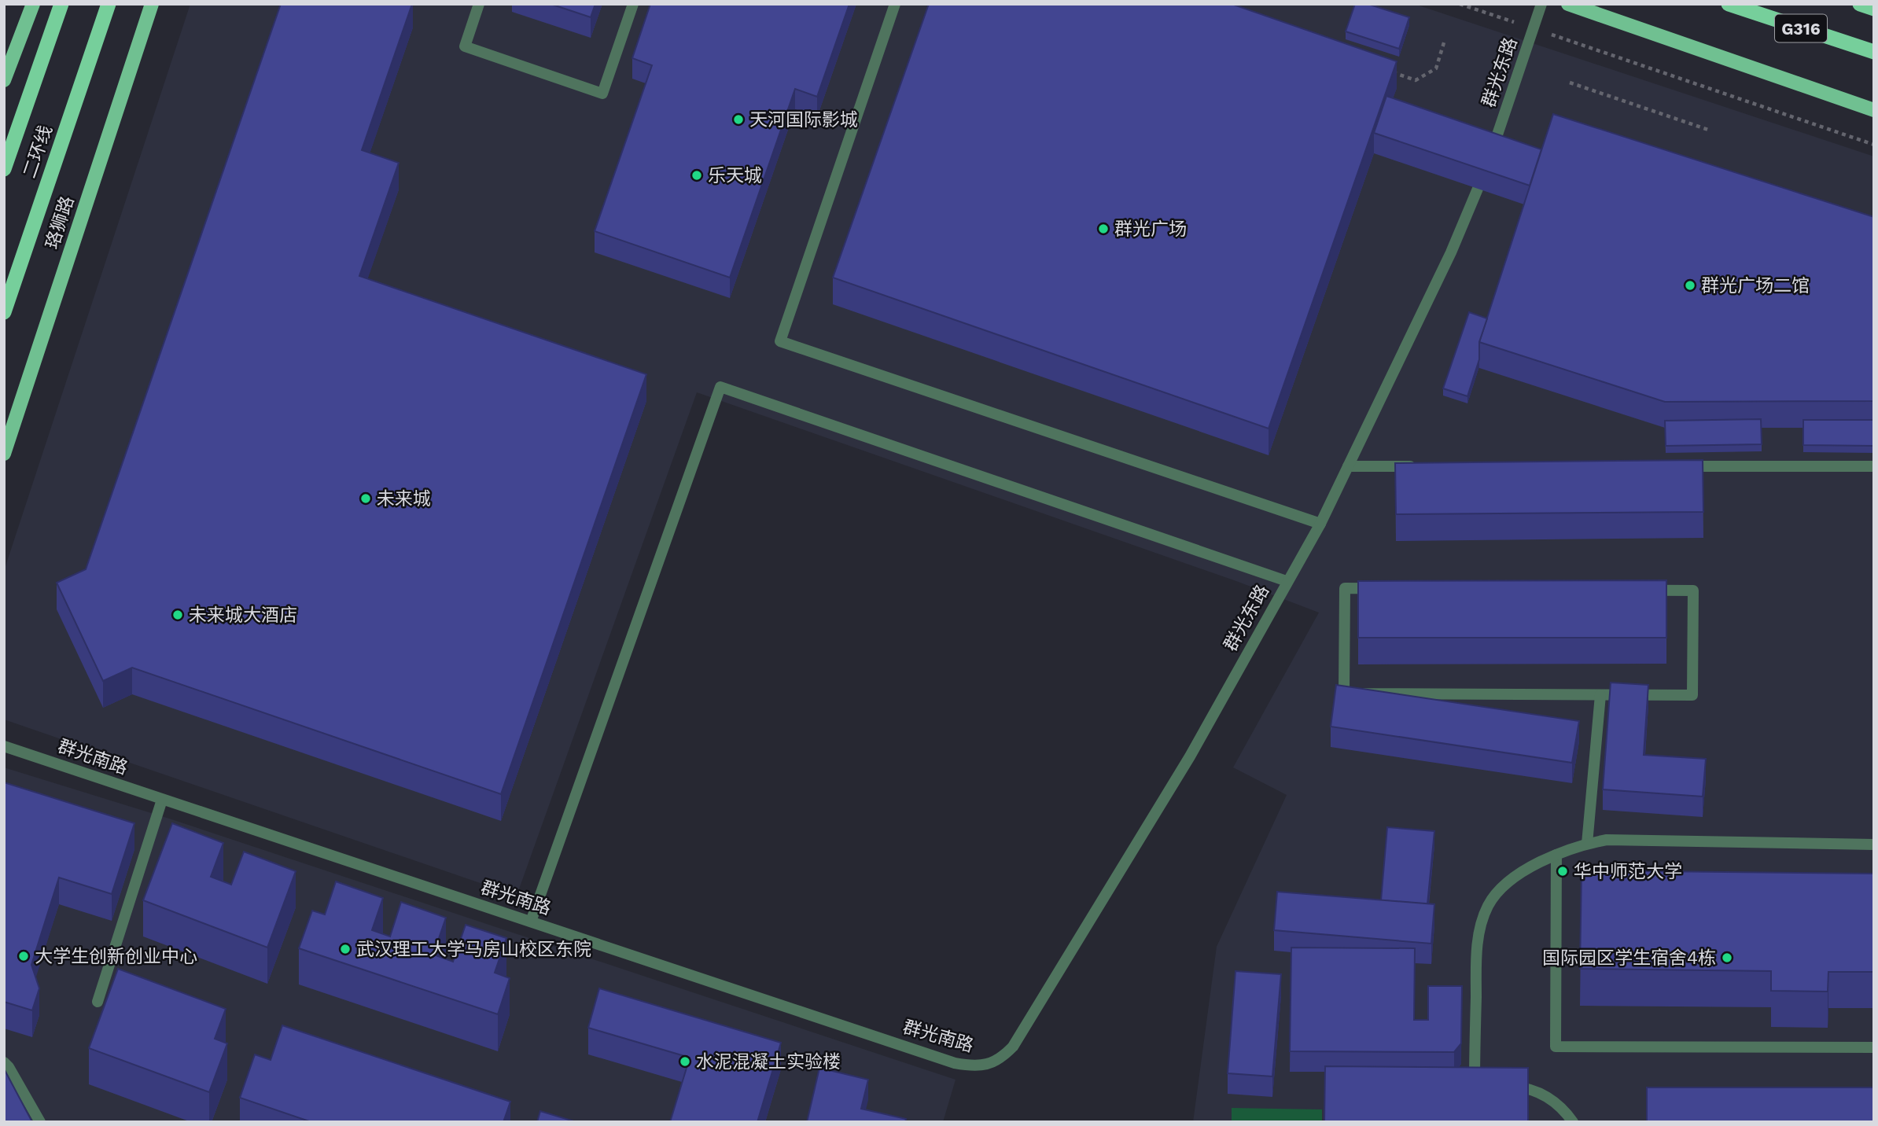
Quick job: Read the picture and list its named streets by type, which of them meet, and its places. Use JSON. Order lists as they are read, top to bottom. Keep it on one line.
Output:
{"streets":{"highway":["G316","二环线"],"main road":["珞狮路"],"street":["群光东路","群光南路"]},"crossings":[["群光东路","群光南路"]],"places":["天河国际影城","乐天城","群光广场","群光广场二馆","未来城","未来城大酒店","华中师范大学","武汉理工大学马房山校区东院","大学生创新创业中心","国际园区学生宿舍4栋","水泥混凝土实验楼"]}
